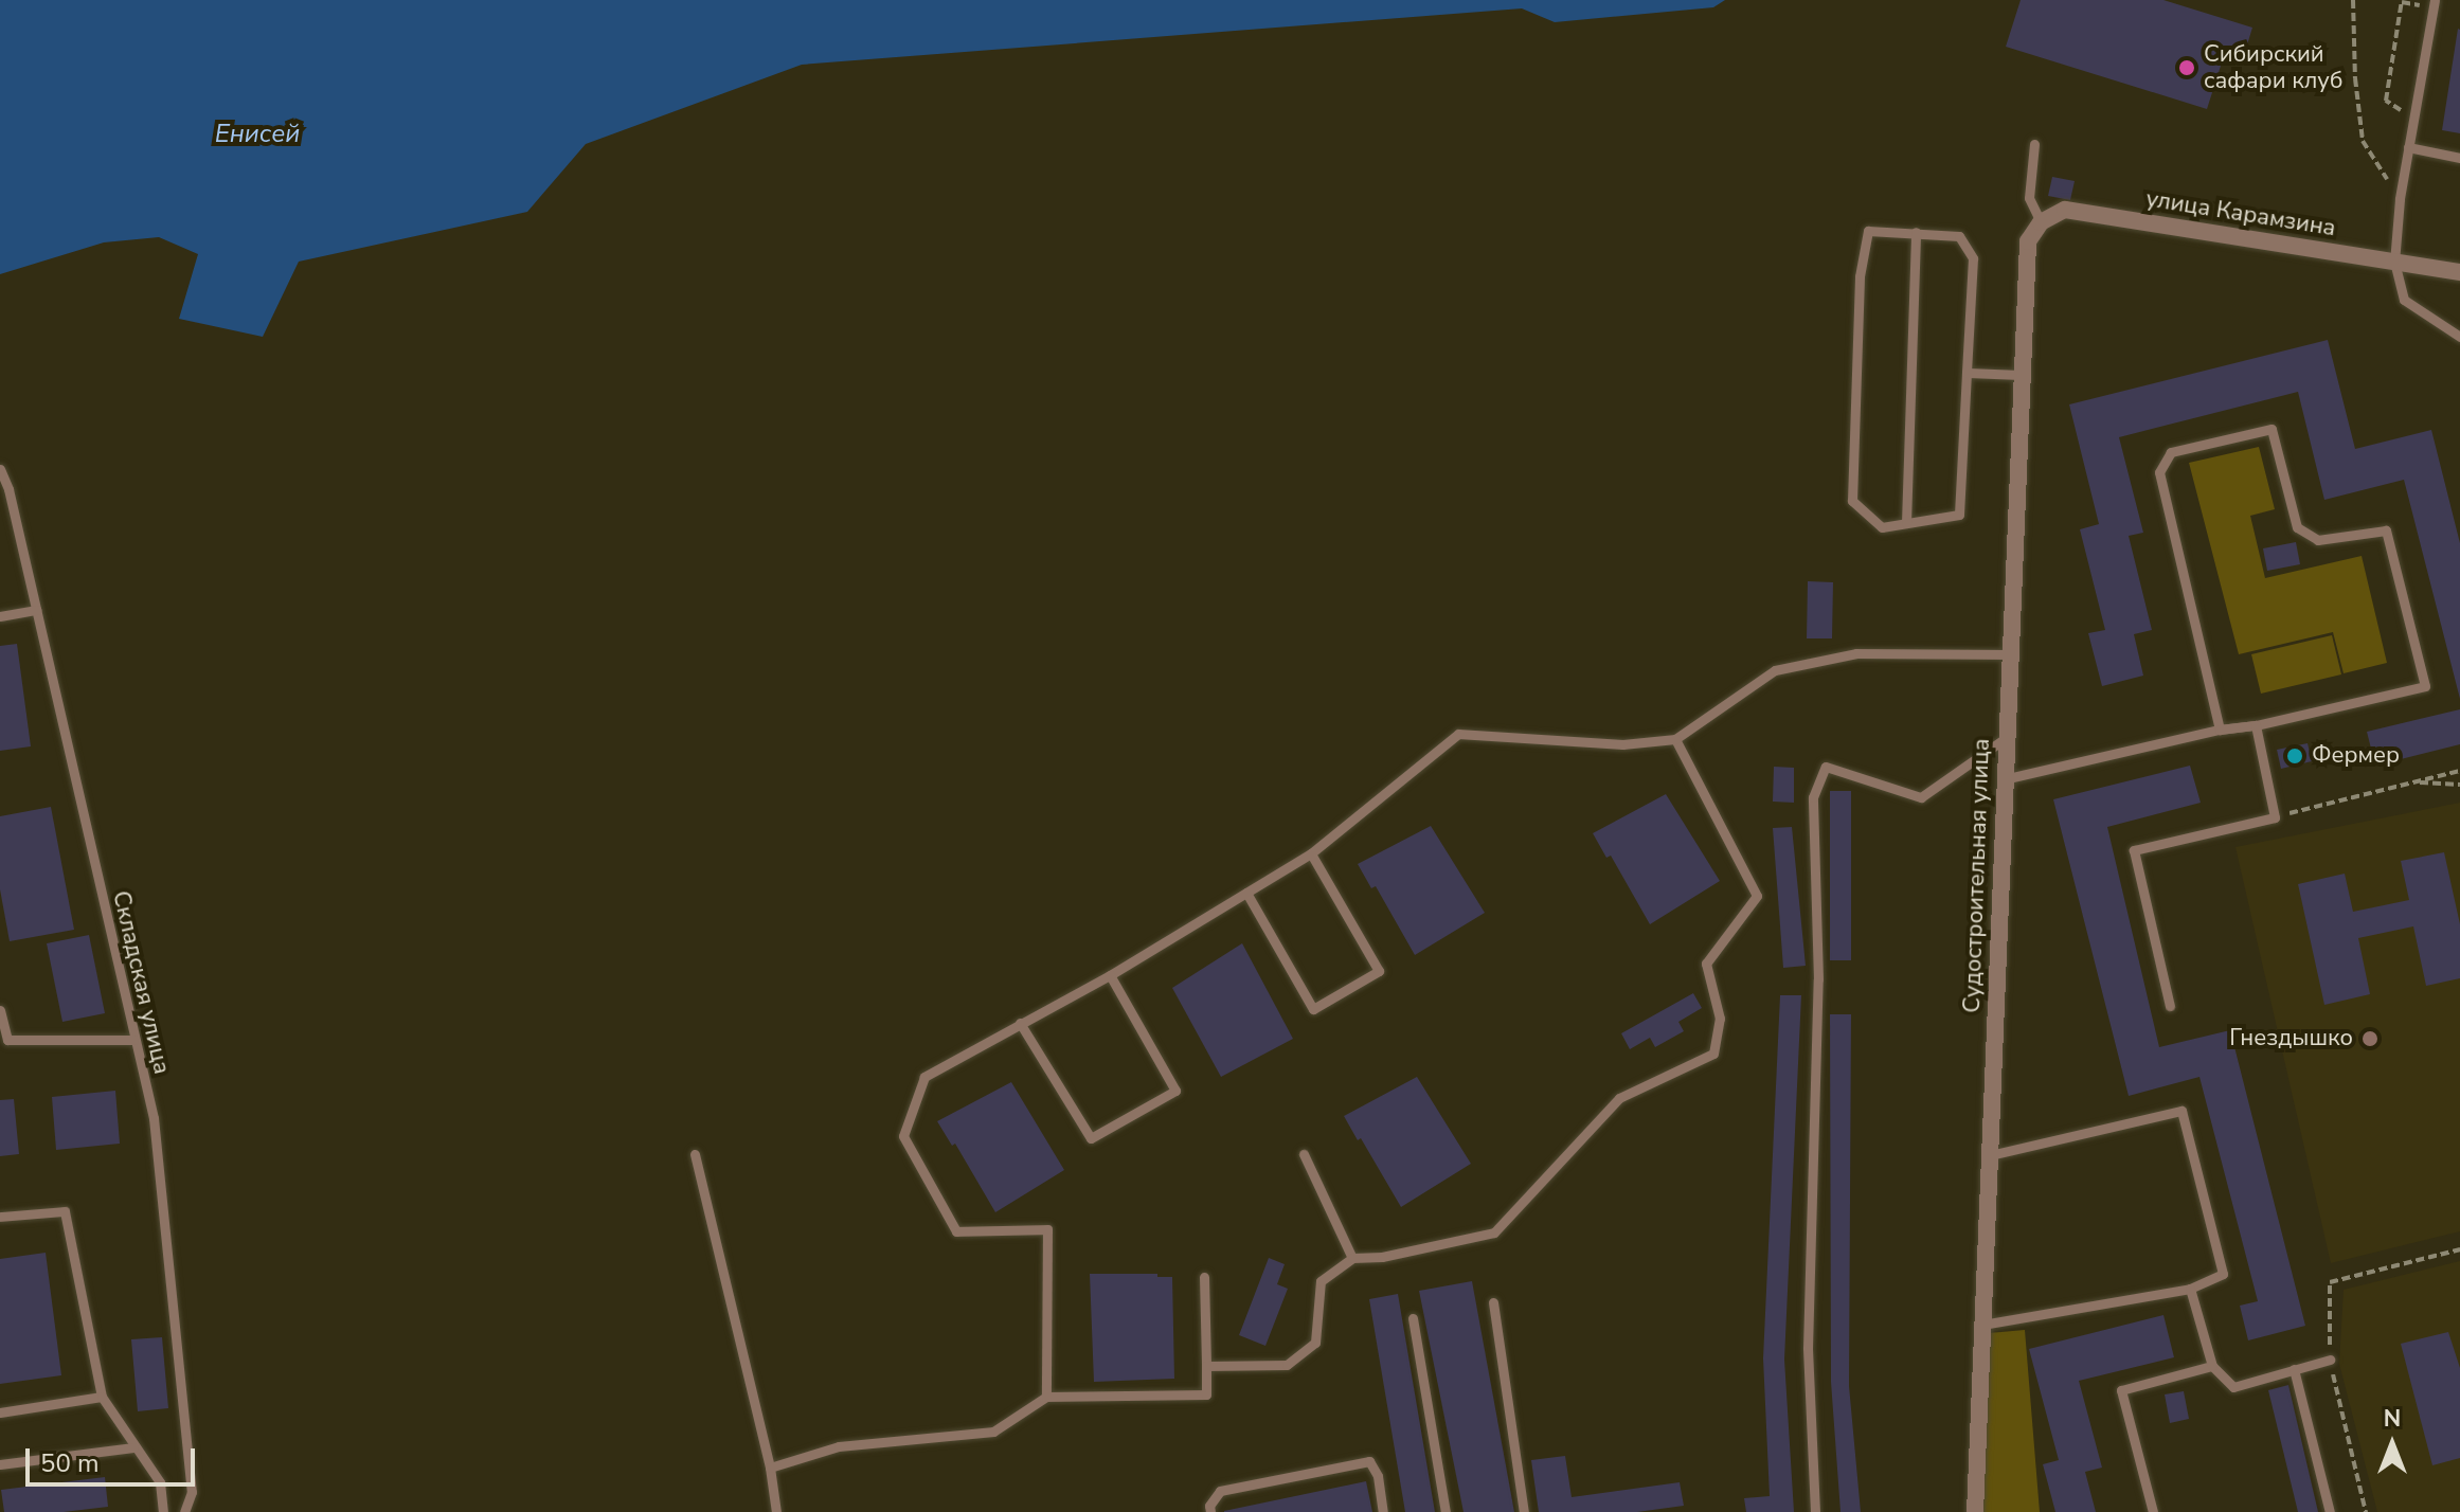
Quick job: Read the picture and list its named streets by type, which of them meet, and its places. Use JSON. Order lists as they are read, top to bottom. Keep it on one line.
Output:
{"streets":{"street":["улица Карамзина","Судостроительная улица"],"lane":["Складская улица"]},"crossings":[["улица Карамзина","Судостроительная улица"]],"water":["Енисей"],"places":["Сибирский сафари клуб","Фермер","Гнездышко"],"scale_bar":"50 m","north":"top"}
